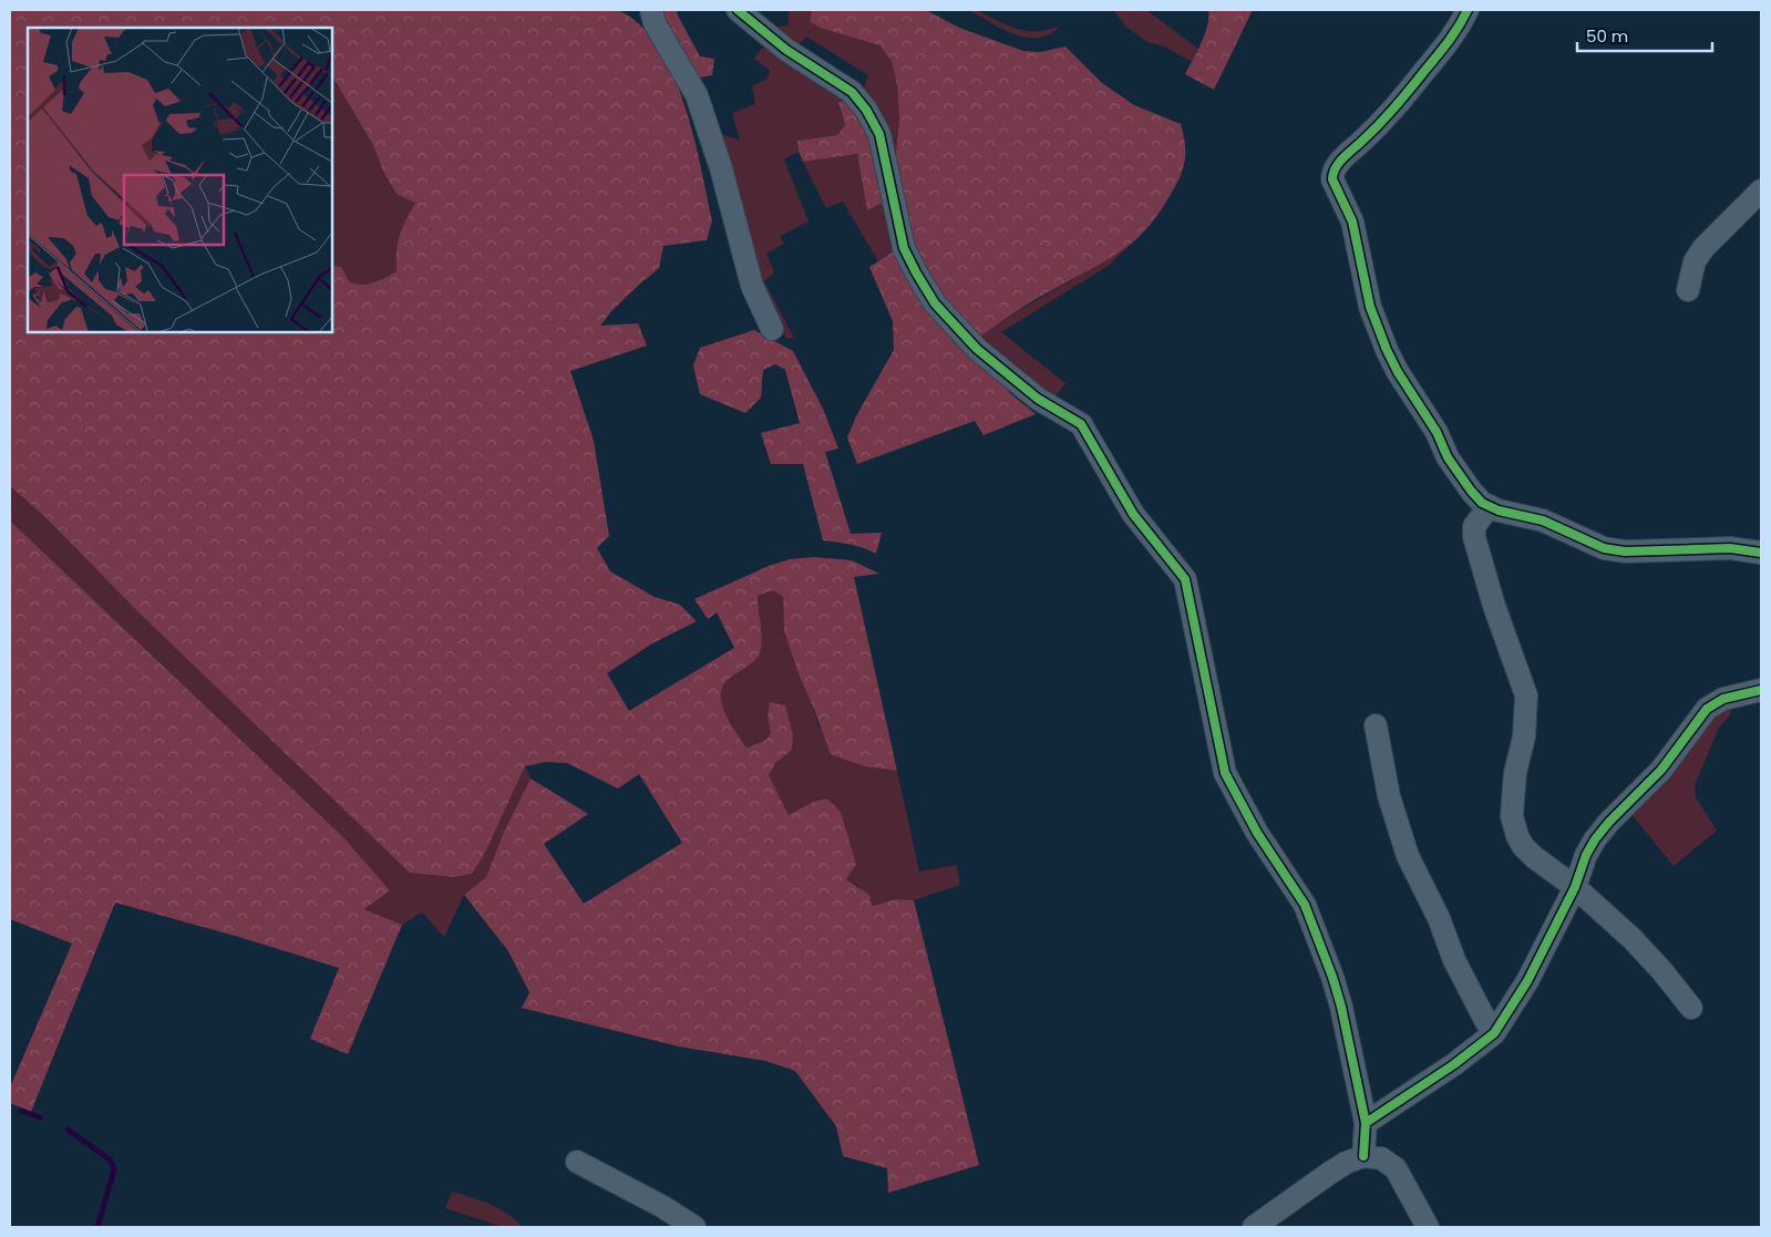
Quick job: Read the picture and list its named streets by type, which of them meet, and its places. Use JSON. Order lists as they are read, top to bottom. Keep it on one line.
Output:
{"scale_bar":"50 m"}
